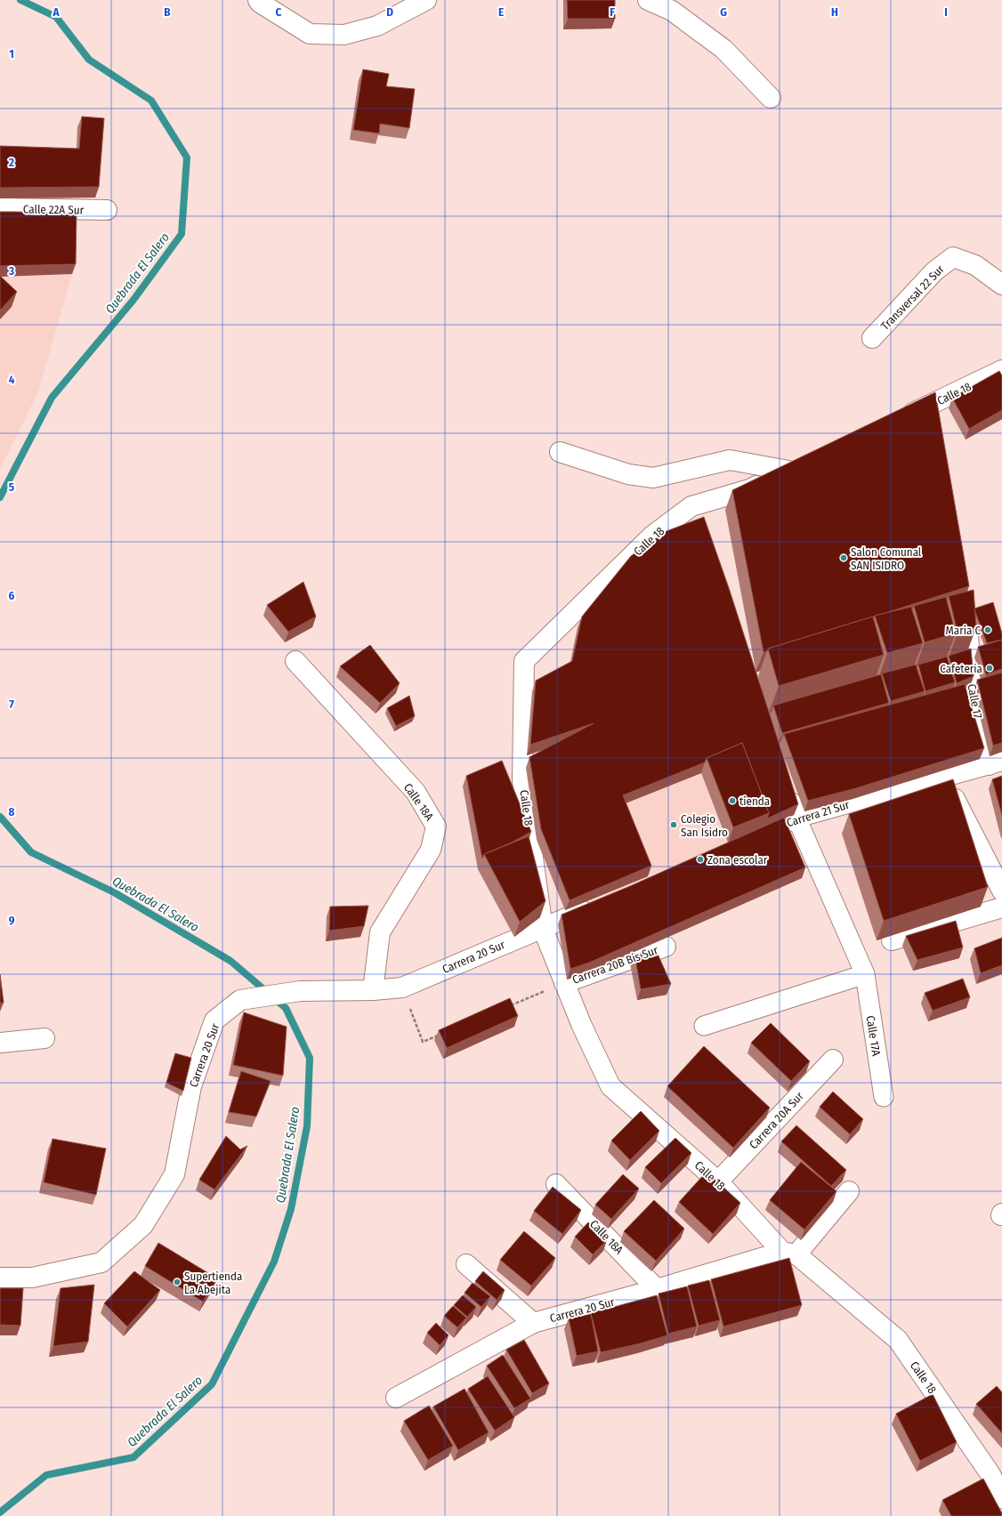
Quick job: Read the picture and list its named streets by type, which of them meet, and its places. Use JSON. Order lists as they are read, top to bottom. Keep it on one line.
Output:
{"streets":{"street":["Calle 22A Sur","Transversal 22 Sur","Calle 18","Calle 17","Calle 18A","Carrera 21 Sur","Carrera 20 Sur","Carrera 20B Bis Sur","Calle 17A","Carrera 20A Sur"]},"crossings":[["Calle 18","Carrera 20 Sur"],["Calle 18","Carrera 20B Bis Sur"],["Calle 18","Carrera 20A Sur"],["Calle 17","Carrera 21 Sur"],["Calle 18A","Carrera 20 Sur"],["Carrera 21 Sur","Calle 17A"]],"water":["Quebrada El Salero"],"places":["Salon Comunal SAN ISIDRO","Maria C","Cafeteria","tienda","Colegio San Isidro","Zona escolar","Supertienda La Abejita"],"grid":{"columns":["A","B","C","D","E","F","G","H","I"],"rows":["1","2","3","4","5","6","7","8","9"]}}
